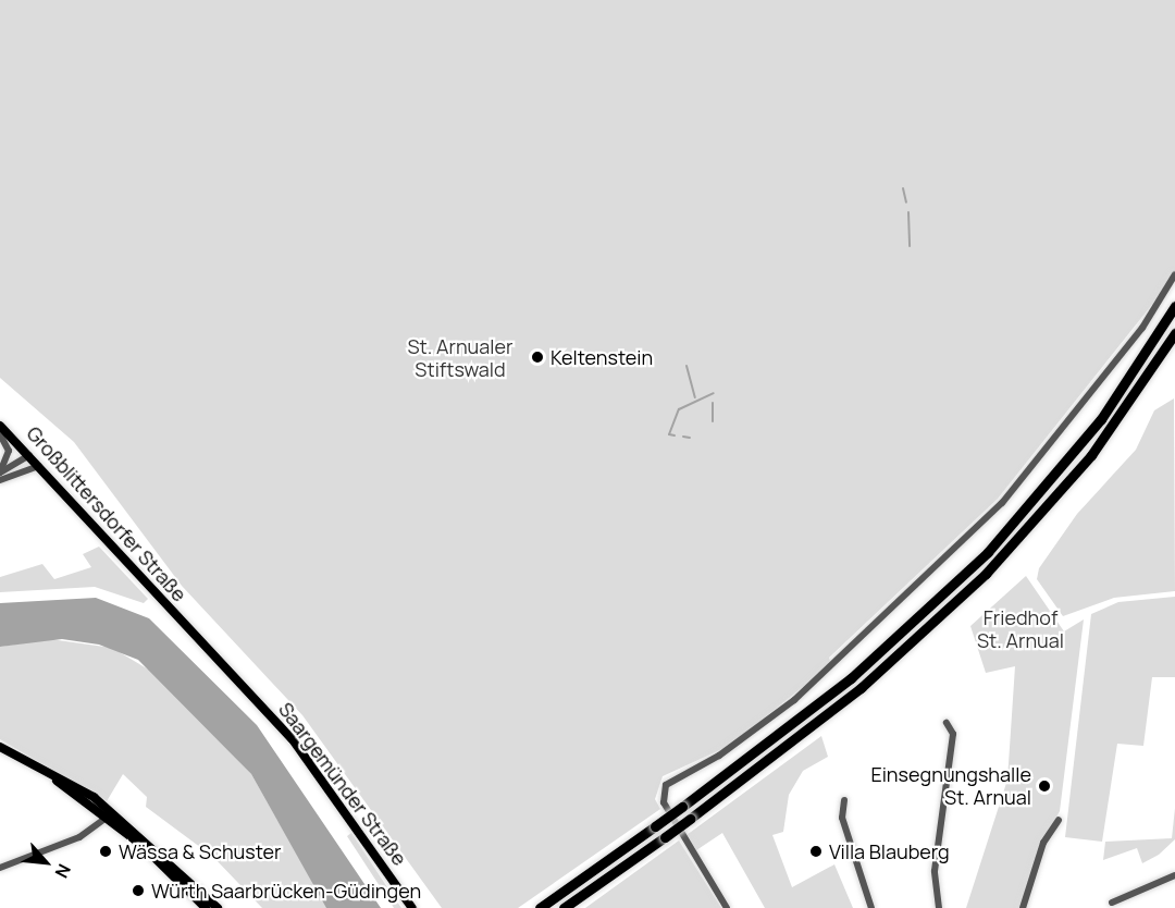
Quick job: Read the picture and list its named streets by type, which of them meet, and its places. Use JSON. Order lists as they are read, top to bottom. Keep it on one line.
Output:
{"streets":{"main road":["Großblittersdorfer Straße","Saargemünder Straße"]},"crossings":[["Großblittersdorfer Straße","Saargemünder Straße"]],"parks":["St. Arnualer Stiftswald","Friedhof St. Arnual"],"places":["Keltenstein","Einsegnungshalle St. Arnual","Wässa & Schuster","Villa Blauberg","Würth Saarbrücken-Güdingen"],"north":"bottom right"}
